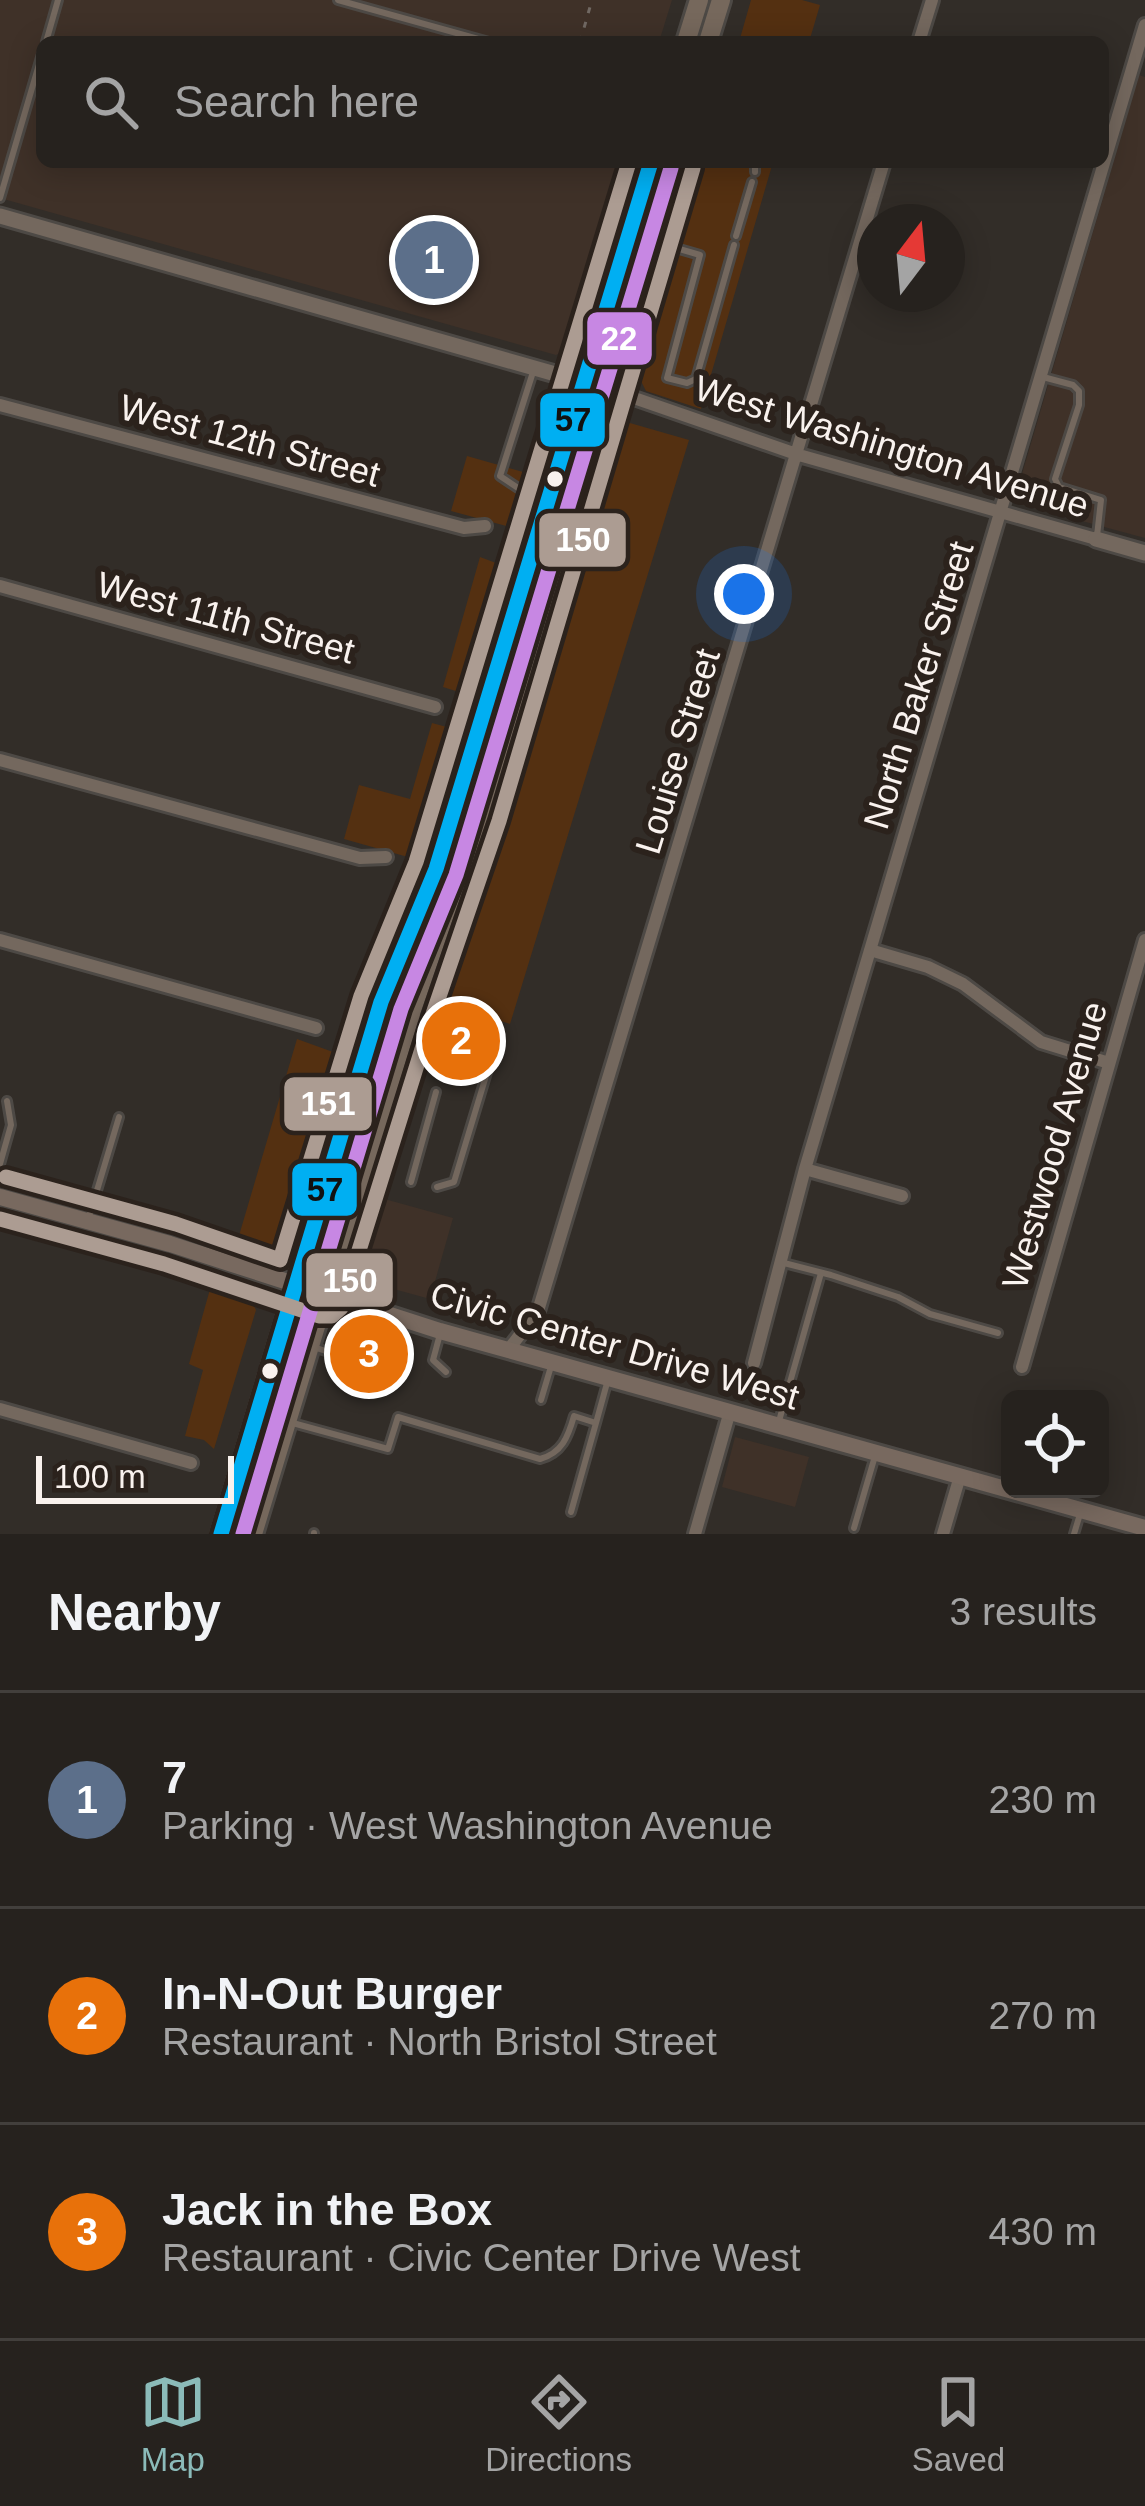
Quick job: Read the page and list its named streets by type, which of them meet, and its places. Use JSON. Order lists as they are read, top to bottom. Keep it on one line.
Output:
{"streets":{"main road":["Civic Center Drive West"],"street":["West 12th Street","West Washington Avenue","West 11th Street","North Baker Street","Louise Street","Westwood Avenue"]},"crossings":[["West Washington Avenue","North Baker Street"],["West Washington Avenue","Louise Street"],["Louise Street","Civic Center Drive West"]],"lines":["transit line 57","transit line 150","transit line 151","transit line 22"],"scale_bar":"100 m","north":"top","page":{"search":"Search here","pins":["1","2","3"],"scale":"100 m","heading":["Nearby","3 results"],"list":[{"mark":"1","name":"7","note":"Parking · West Washington Avenue","value":"230 m"},{"mark":"2","name":"In-N-Out Burger","note":"Restaurant · North Bristol Street","value":"270 m"},{"mark":"3","name":"Jack in the Box","note":"Restaurant · Civic Center Drive West","value":"430 m"}],"nav":["Map","Directions","Saved"]}}
